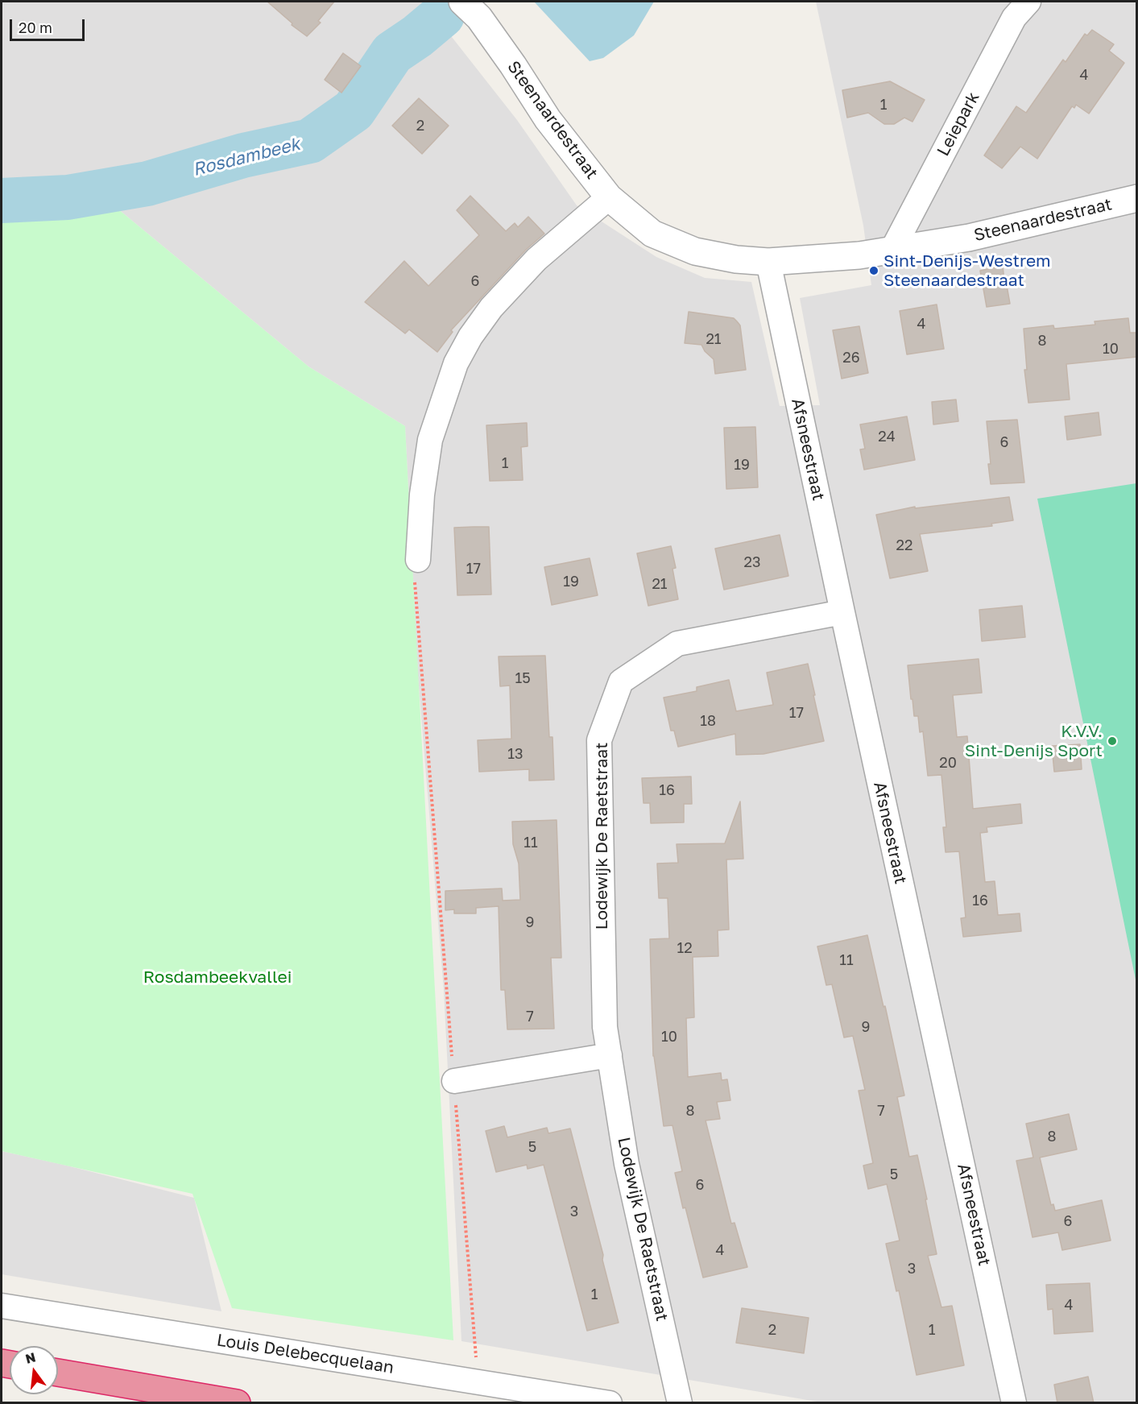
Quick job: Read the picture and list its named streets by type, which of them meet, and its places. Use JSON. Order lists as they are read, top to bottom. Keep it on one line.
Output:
{"streets":{"street":["Steenaardestraat","Leiepark","Afsneestraat","Lodewijk De Raetstraat","Louis Delebecquelaan"]},"crossings":[["Steenaardestraat","Leiepark"],["Steenaardestraat","Afsneestraat"],["Afsneestraat","Lodewijk De Raetstraat"]],"water":["Rosdambeek"],"parks":["Rosdambeekvallei"],"places":["Sint-Denijs-Westrem Steenaardestraat","K.V.V. Sint-Denijs Sport"],"house_numbers":["4","1","2","6","4","21","8","10","26","24","6","1","19","22","23","17","19","21","15","17","18","13","20","16","11","16","9","12","11","7","9","10","8","7","8","5","5","6","3","6","4","3","1","4","2","1"],"scale_bar":"20 m","north":"top"}
